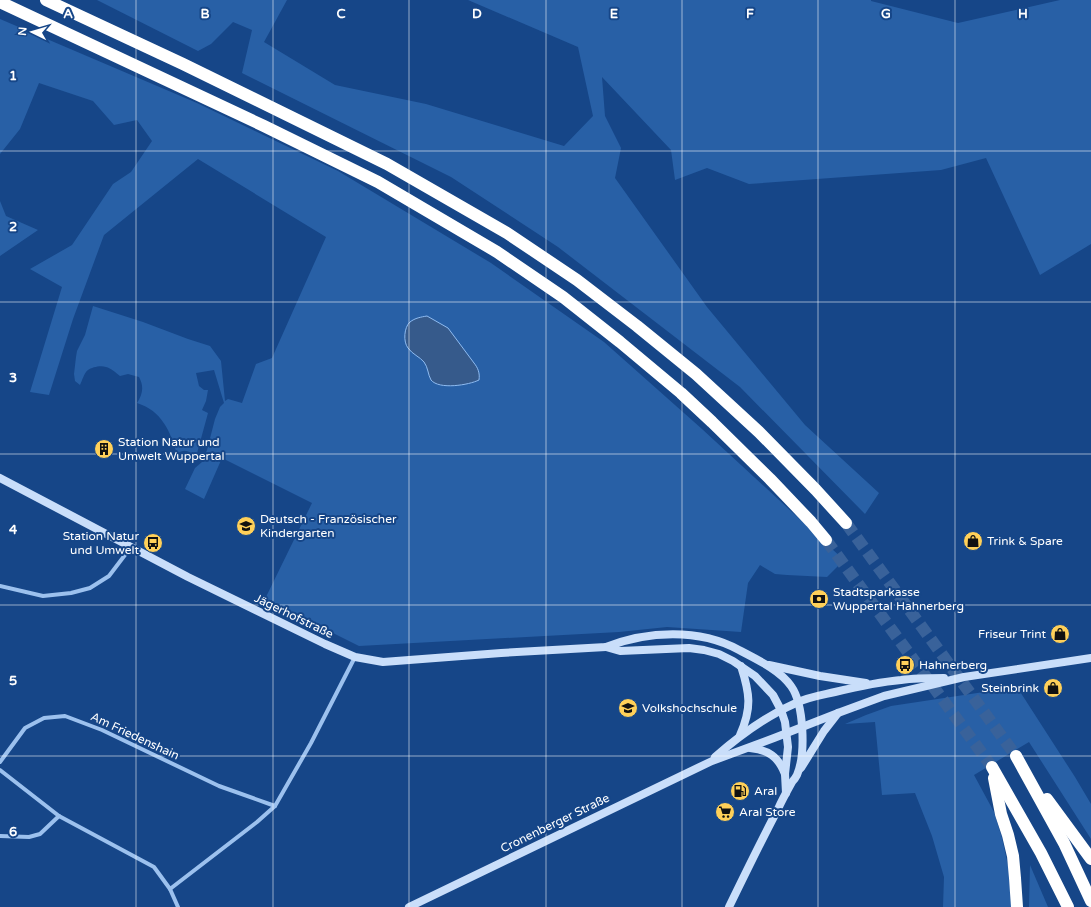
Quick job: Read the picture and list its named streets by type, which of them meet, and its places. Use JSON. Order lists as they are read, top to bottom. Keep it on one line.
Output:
{"streets":{"main road":["Jägerhofstraße","Cronenberger Straße"],"street":["Am Friedenshain"]},"crossings":[["Jägerhofstraße","Cronenberger Straße"]],"places":{"building":["Station Natur und Umwelt Wuppertal"],"school or university":["Deutsch - Französischer Kindergarten","Volkshochschule"],"shop":["Trink & Spare","Friseur Trint","Steinbrink"],"bus stop":["Station Natur und Umwelt","Hahnerberg"],"bank":["Stadtsparkasse Wuppertal Hahnerberg"],"fuel station":["Aral"],"supermarket":["Aral Store"]},"north":"left","grid":{"columns":["A","B","C","D","E","F","G","H"],"rows":["1","2","3","4","5","6"]}}
